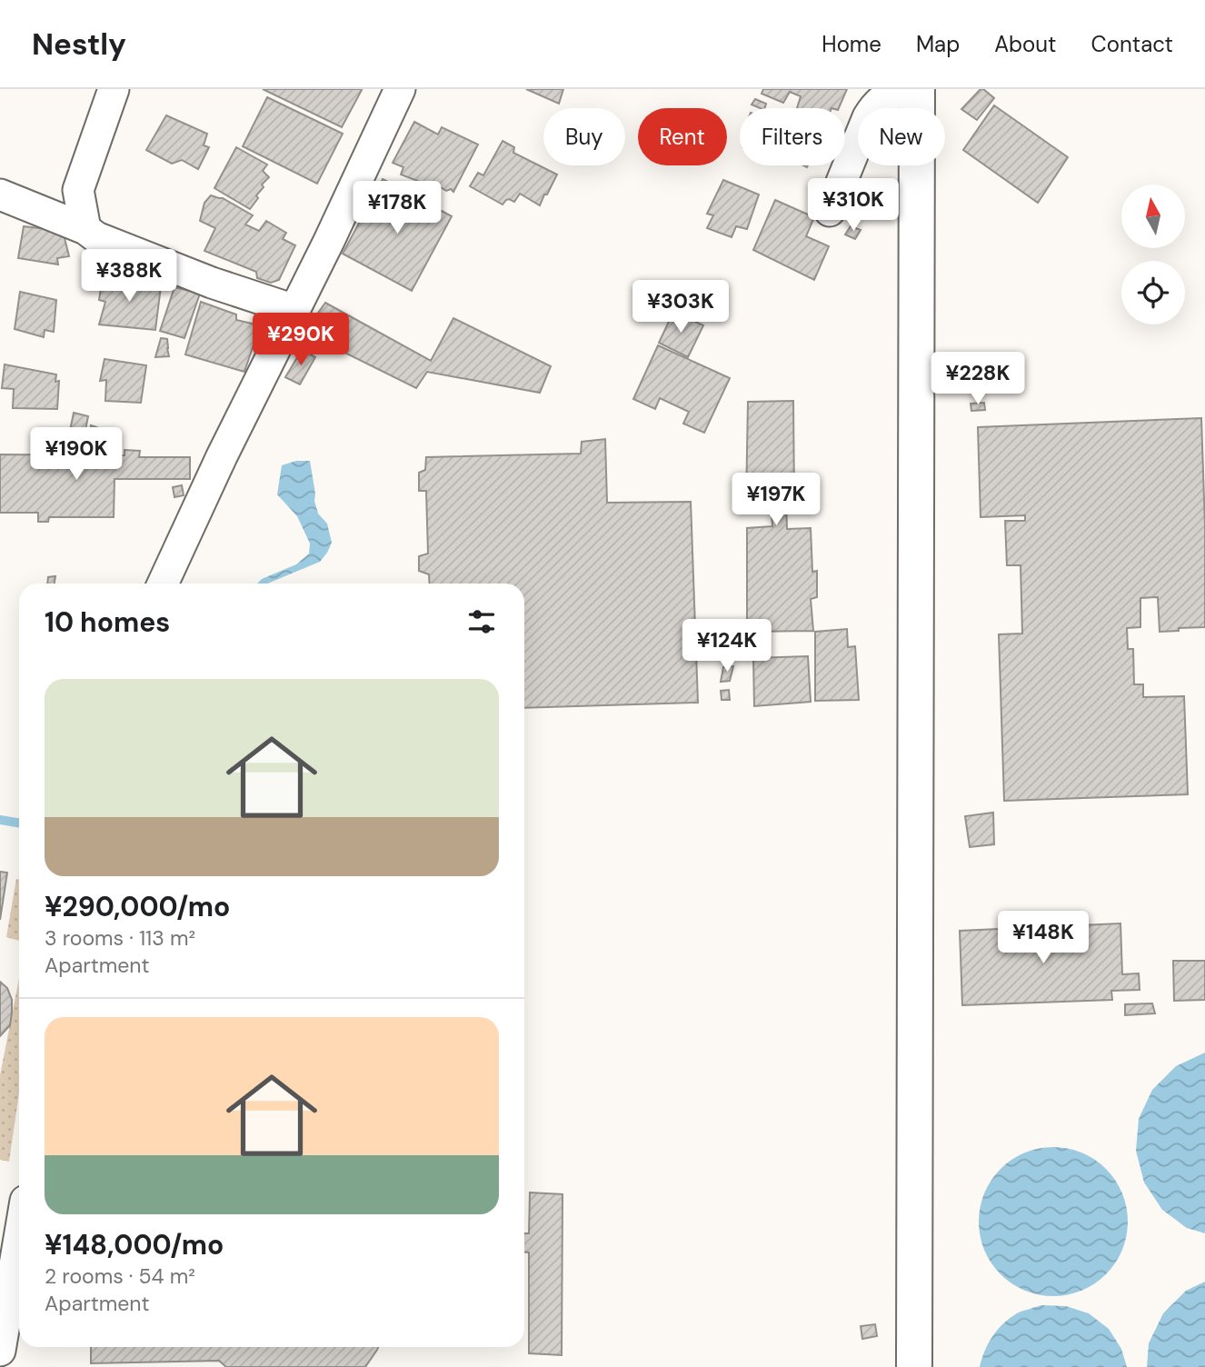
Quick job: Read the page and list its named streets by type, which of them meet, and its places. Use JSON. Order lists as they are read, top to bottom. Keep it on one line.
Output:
{"north":"top","page":{"header":"Nestly","nav":["Home","Map","About","Contact"],"chip":["Buy","Rent","Filters","New"],"price":["¥310K","¥178K","¥388K","¥303K","¥290K","¥228K","¥190K","¥197K","¥124K","¥148K"],"heading":"10 homes","list":[{"name":"¥290,000/mo","note":"3 rooms · 113 m² · Apartment"},{"name":"¥148,000/mo","note":"2 rooms · 54 m² · Apartment"}]}}
